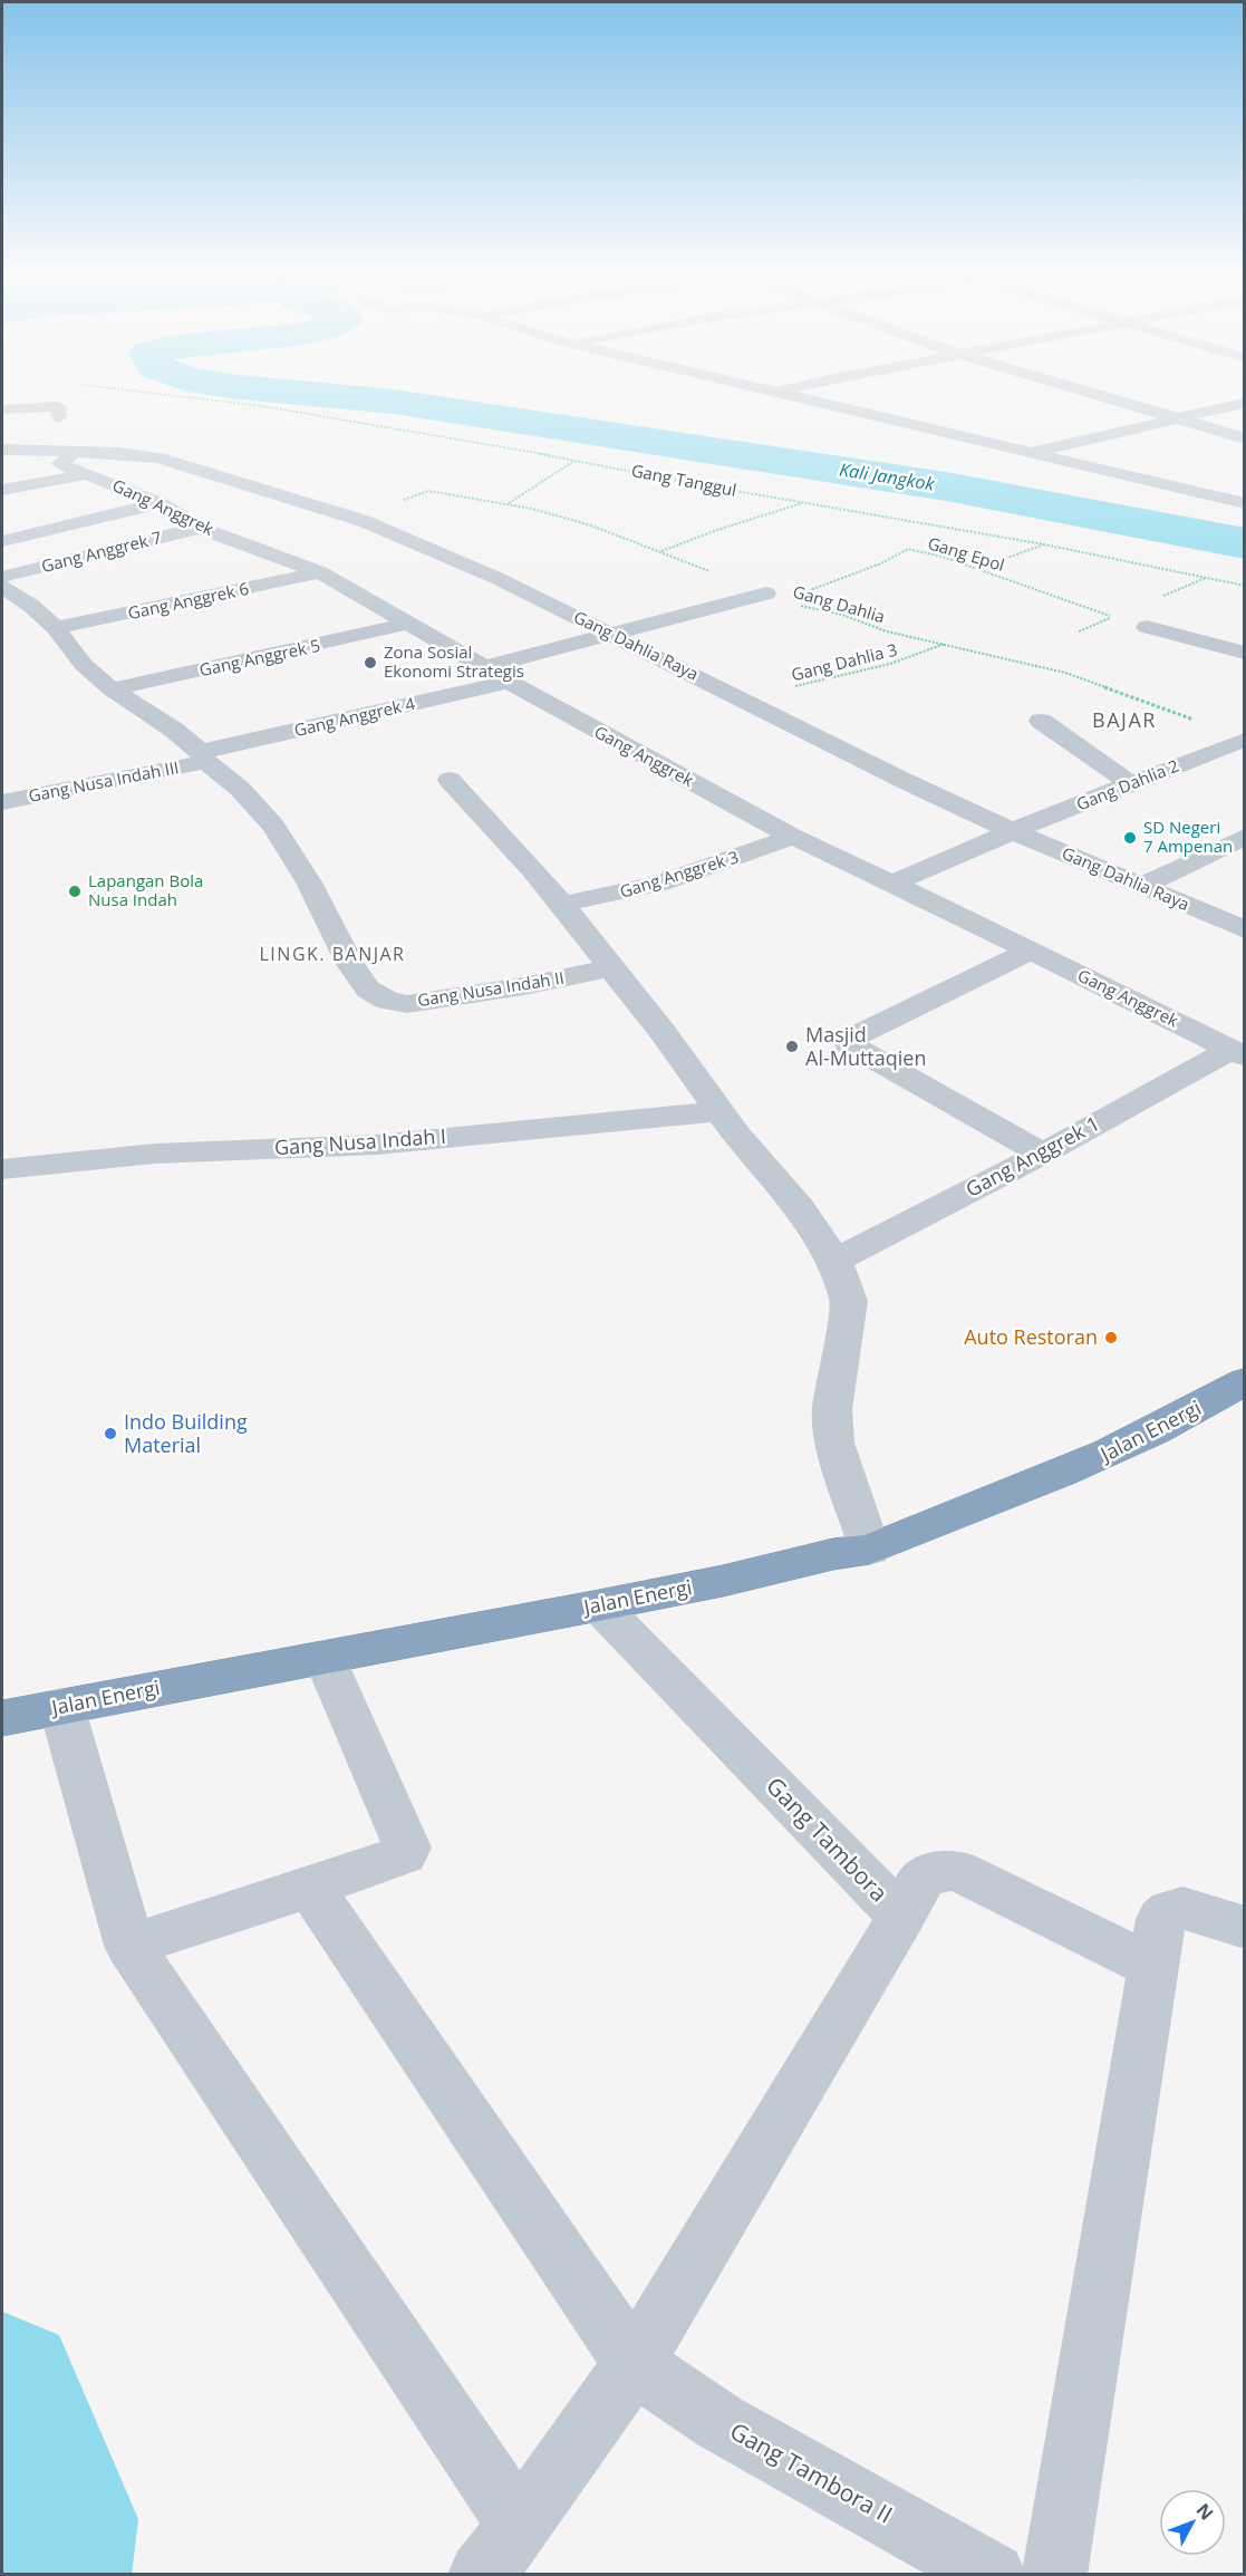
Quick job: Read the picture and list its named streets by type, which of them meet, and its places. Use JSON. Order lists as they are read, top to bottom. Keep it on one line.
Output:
{"streets":{"highway":["Jalan Energi"],"street":["Gang Anggrek","Gang Anggrek 7","Gang Anggrek 6","Gang Dahlia Raya","Gang Anggrek 5","Gang Anggrek 4","Gang Nusa Indah III","Gang Dahlia 2","Gang Anggrek 3","Gang Nusa Indah II","Gang Nusa Indah I","Gang Anggrek 1","Gang Tambora","Gang Tambora II"],"path":["Gang Tanggul","Gang Epol","Gang Dahlia","Gang Dahlia 3"]},"crossings":[["Gang Anggrek","Gang Anggrek 7"],["Gang Anggrek","Gang Anggrek 6"],["Gang Anggrek","Gang Dahlia Raya"],["Gang Anggrek","Gang Anggrek 5"],["Gang Anggrek","Gang Anggrek 4"],["Gang Anggrek","Gang Dahlia 2"],["Gang Anggrek","Gang Anggrek 3"],["Gang Anggrek","Gang Anggrek 1"],["Gang Epol","Gang Dahlia"],["Gang Anggrek 6","Gang Nusa Indah II"],["Gang Dahlia","Gang Dahlia 3"],["Gang Dahlia","Gang Dahlia 2"],["Gang Dahlia Raya","Gang Dahlia 3"],["Gang Dahlia Raya","Gang Dahlia 2"],["Gang Anggrek 5","Gang Nusa Indah II"],["Gang Anggrek 4","Gang Nusa Indah III"],["Gang Anggrek 4","Gang Nusa Indah II"],["Gang Nusa Indah III","Gang Nusa Indah II"],["Jalan Energi","Gang Tambora"]],"districts":["BAJAR","LINGK. BANJAR"],"water":["Kali Jangkok"],"places":["Zona Sosial Ekonomi Strategis","SD Negeri 7 Ampenan","Lapangan Bola Nusa Indah","Masjid Al-Muttaqien","Auto Restoran","Indo Building Material"],"north":"top right"}
